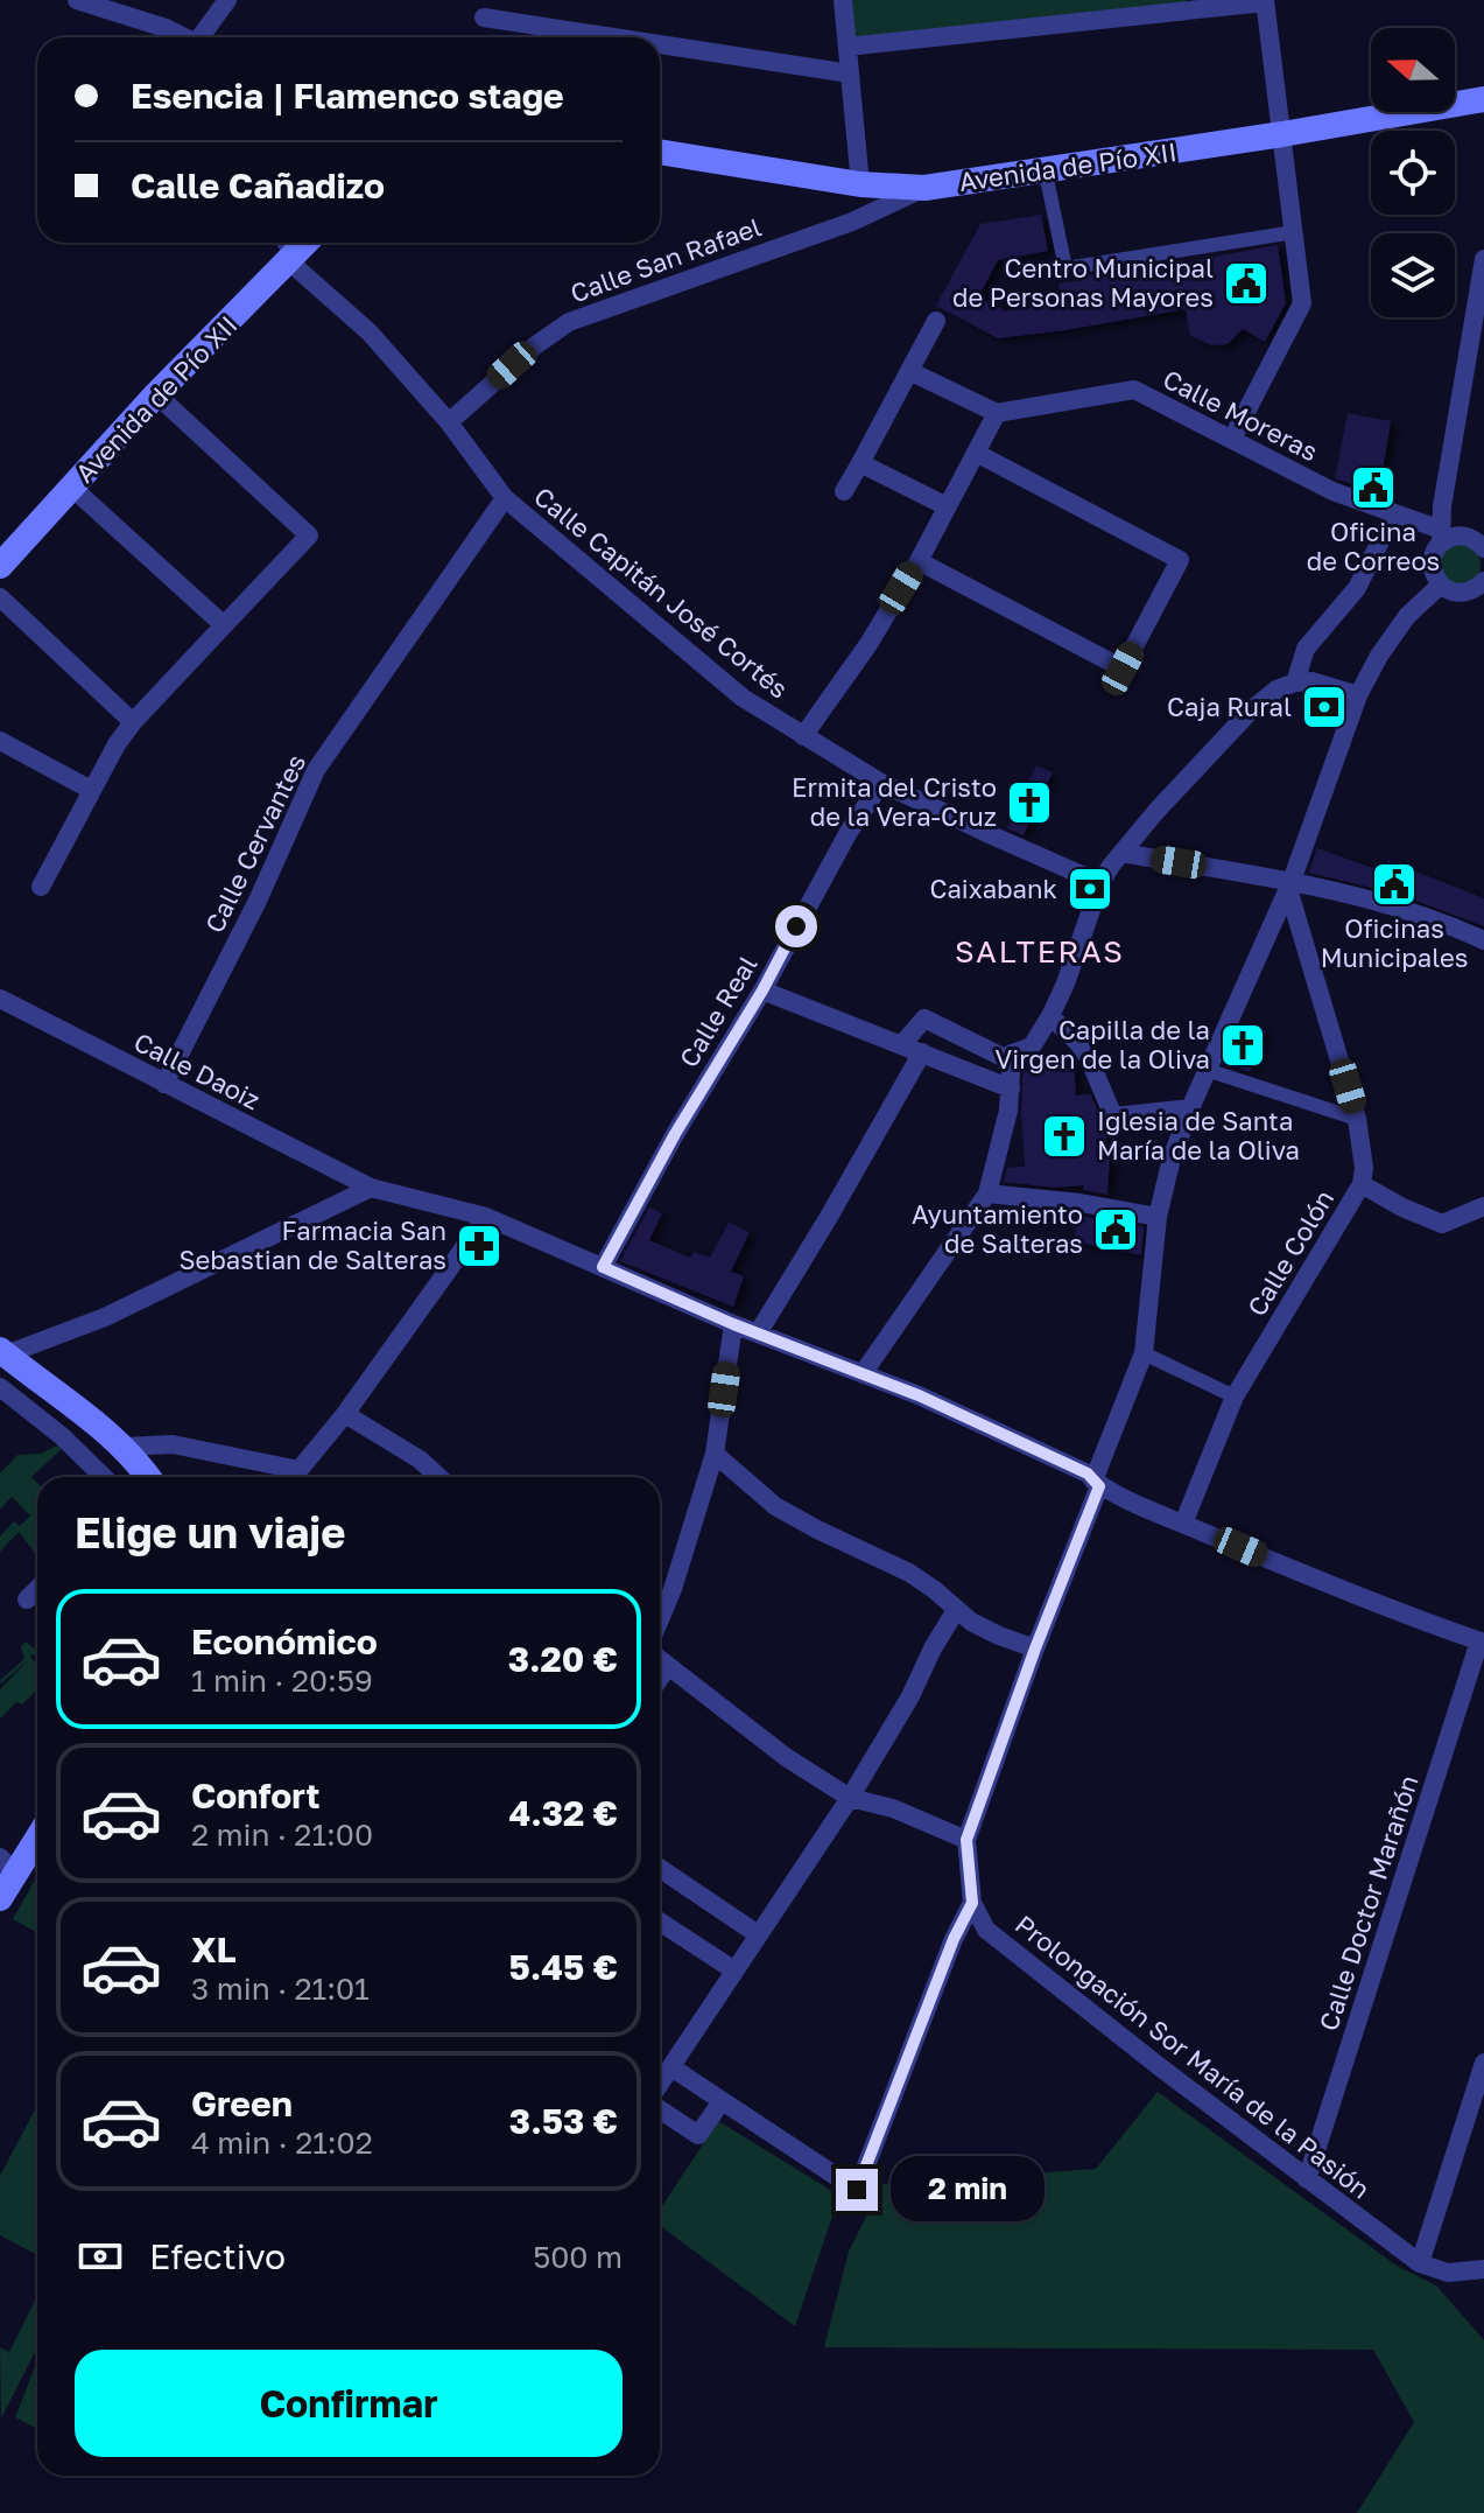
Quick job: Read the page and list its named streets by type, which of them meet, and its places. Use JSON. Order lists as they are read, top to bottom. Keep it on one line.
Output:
{"streets":{"main road":["Avenida de Pío XII"],"street":["Calle San Rafael","Calle Moreras","Calle Capitán José Cortés","Calle Cervantes","Calle Real","Calle Daoiz","Calle Colón","Calle Doctor Marañón","Prolongación Sor María de la Pasión"]},"crossings":[["Avenida de Pío XII","Calle San Rafael"],["Avenida de Pío XII","Calle Capitán José Cortés"],["Calle San Rafael","Calle Capitán José Cortés"],["Calle Capitán José Cortés","Calle Cervantes"],["Calle Capitán José Cortés","Calle Real"],["Calle Cervantes","Calle Daoiz"],["Calle Real","Calle Daoiz"],["Calle Daoiz","Calle Colón"],["Calle Daoiz","Calle Doctor Marañón"],["Calle Doctor Marañón","Prolongación Sor María de la Pasión"]],"districts":["SALTERAS"],"places":{"public building":["Centro Municipal de Personas Mayores","Oficina de Correos","Oficinas Municipales","Ayuntamiento de Salteras"],"bank":["Caja Rural","Caixabank"],"church":["Ermita del Cristo de la Vera-Cruz","Capilla de la Virgen de la Oliva","Iglesia de Santa María de la Oliva"],"pharmacy":["Farmacia San Sebastian de Salteras"]},"north":"left","page":{"banner":["Esencia | Flamenco stage","Calle Cañadizo"],"heading":"Elige un viaje","list":[{"name":"Económico","note":"1 min · 20:59","value":"3.20 €"},{"name":"Confort","note":"2 min · 21:00","value":"4.32 €"},{"name":"XL","note":"3 min · 21:01","value":"5.45 €"},{"name":"Green","note":"4 min · 21:02","value":"3.53 €"}],"bubble":"2 min","pay":["Efectivo","500 m"],"buttons":"Confirmar"}}
